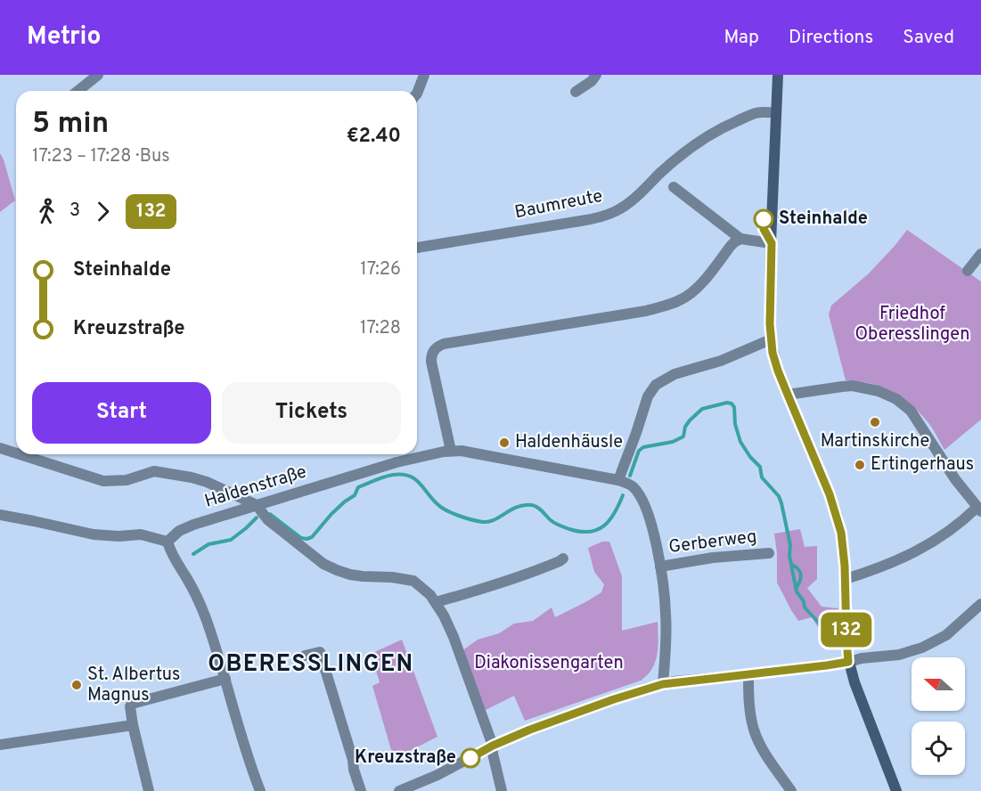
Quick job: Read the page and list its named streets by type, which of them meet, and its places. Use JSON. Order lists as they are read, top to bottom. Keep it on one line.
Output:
{"streets":{"street":["Baumreute","Haldenstraße","Gerberweg"]},"districts":["OBERESSLINGEN"],"parks":["Friedhof Oberesslingen","Diakonissengarten"],"places":["Steinhalde","Martinskirche","Haldenhäusle","Ertingerhaus","St. Albertus Magnus","Kreuzstraße"],"lines":["bus line 132"],"north":"left","page":{"header":"Metrio","nav":["Map","Directions","Saved"],"on_map":"132","heading":["5 min","17:23 – 17:28 · Bus","€2.40"],"legs":["3","132"],"list":[{"name":"Steinhalde","value":"17:26"},{"name":"Kreuzstraße","value":"17:28"}],"buttons":["Start","Tickets"]}}
